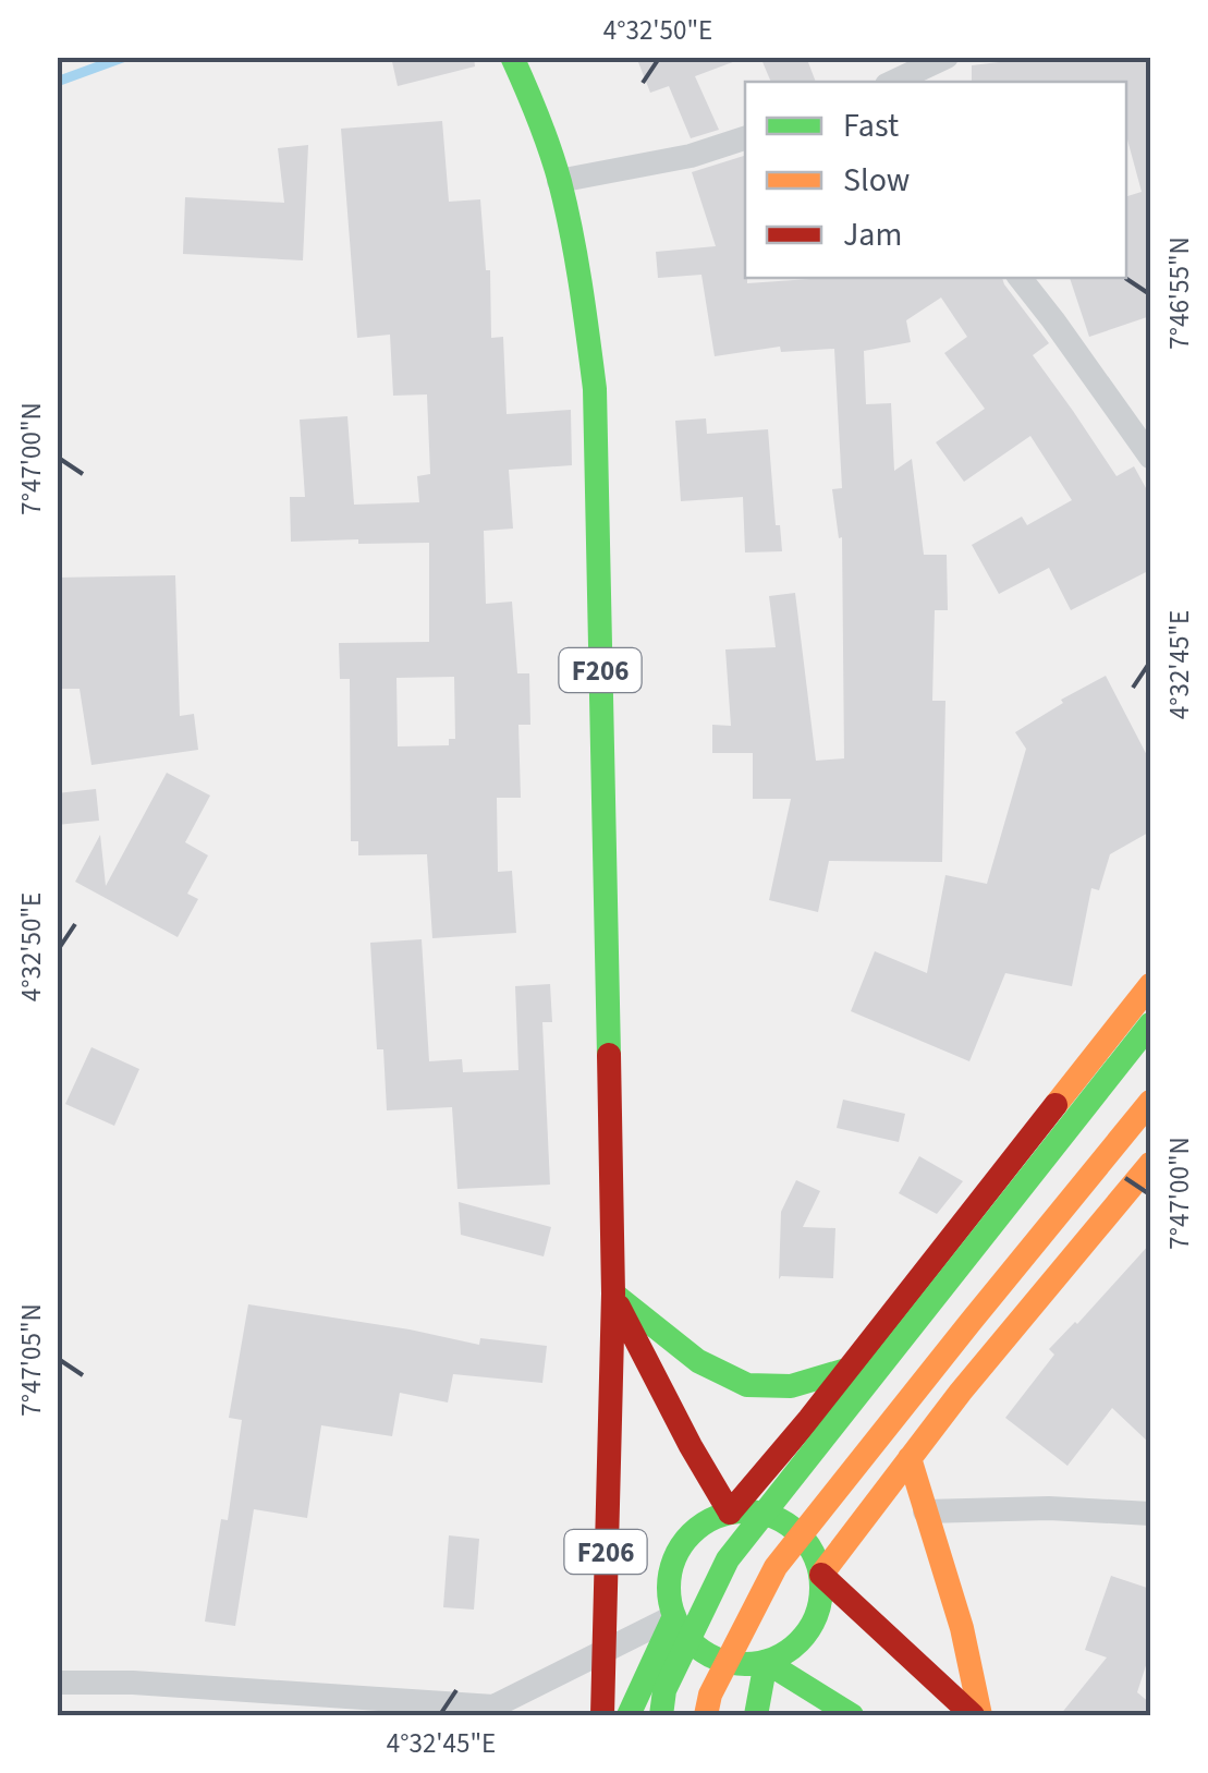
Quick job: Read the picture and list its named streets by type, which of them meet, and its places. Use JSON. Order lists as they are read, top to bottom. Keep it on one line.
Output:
{"streets":{"main road":["F206"]},"legend":["Fast","Slow","Jam"],"coordinates":["4°32'50\"E","7°46'55\"N","7°47'00\"N","4°32'45\"E","7°47'05\"N"]}
